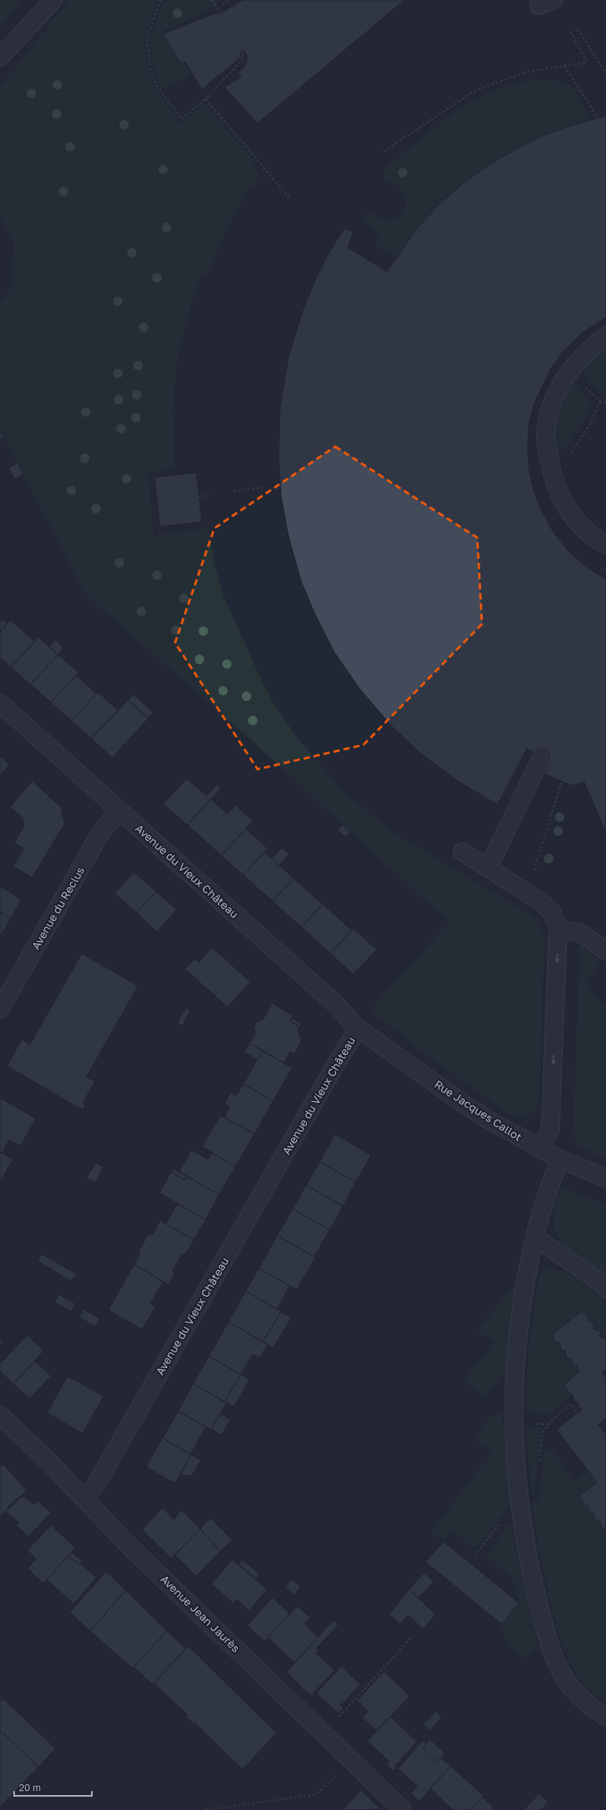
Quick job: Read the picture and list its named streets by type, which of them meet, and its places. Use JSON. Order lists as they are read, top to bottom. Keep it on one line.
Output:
{"streets":{"street":["Avenue du Vieux Château","Avenue du Reclus","Rue Jacques Callot","Avenue Jean Jaurès"]},"crossings":[["Avenue du Vieux Château","Avenue du Reclus"],["Avenue du Vieux Château","Rue Jacques Callot"],["Avenue du Vieux Château","Avenue Jean Jaurès"]],"scale_bar":"20 m"}
